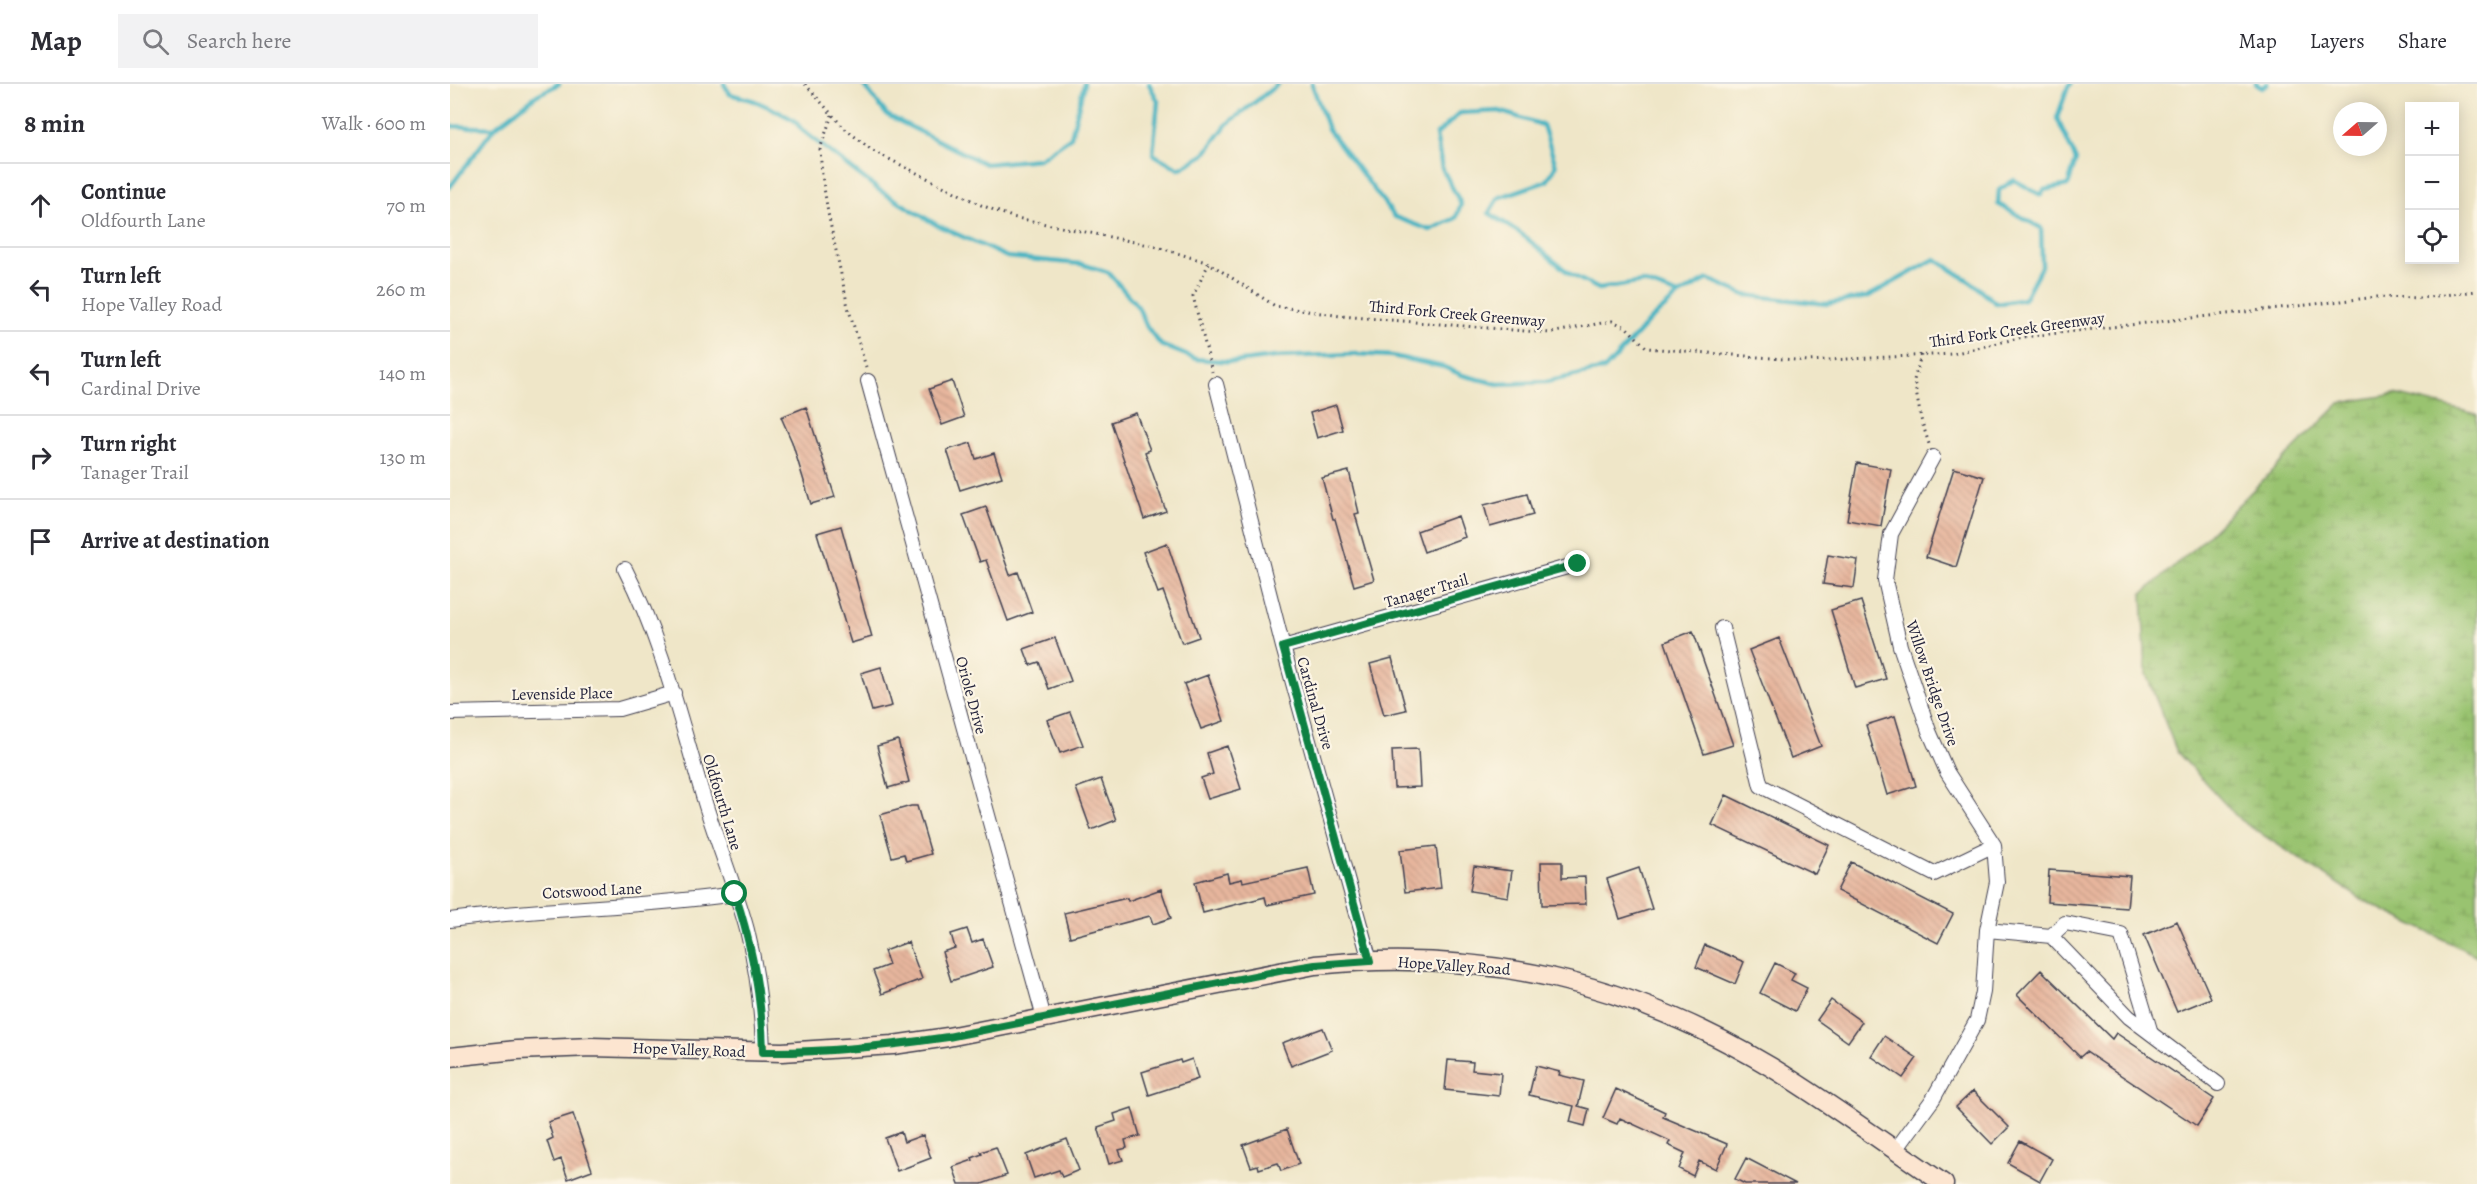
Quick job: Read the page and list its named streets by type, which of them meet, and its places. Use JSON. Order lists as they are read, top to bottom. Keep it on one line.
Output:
{"streets":{"main road":["Hope Valley Road"],"street":["Tanager Trail","Willow Bridge Drive","Levenside Place","Oriole Drive","Cardinal Drive","Oldfourth Lane","Cotswood Lane"],"path":["Third Fork Creek Greenway"]},"crossings":[["Tanager Trail","Cardinal Drive"],["Willow Bridge Drive","Hope Valley Road"],["Levenside Place","Oldfourth Lane"],["Oriole Drive","Hope Valley Road"],["Cardinal Drive","Hope Valley Road"],["Oldfourth Lane","Cotswood Lane"],["Oldfourth Lane","Hope Valley Road"]],"north":"left","page":{"header":"Map","search":"Search here","nav":["Map","Layers","Share"],"heading":["8 min","Walk · 600 m"],"map_buttons":["+","−"],"list":[["Continue","Oldfourth Lane","70 m"],["Turn left","Hope Valley Road","260 m"],["Turn left","Cardinal Drive","140 m"],["Turn right","Tanager Trail","130 m"],"Arrive at destination"]}}
